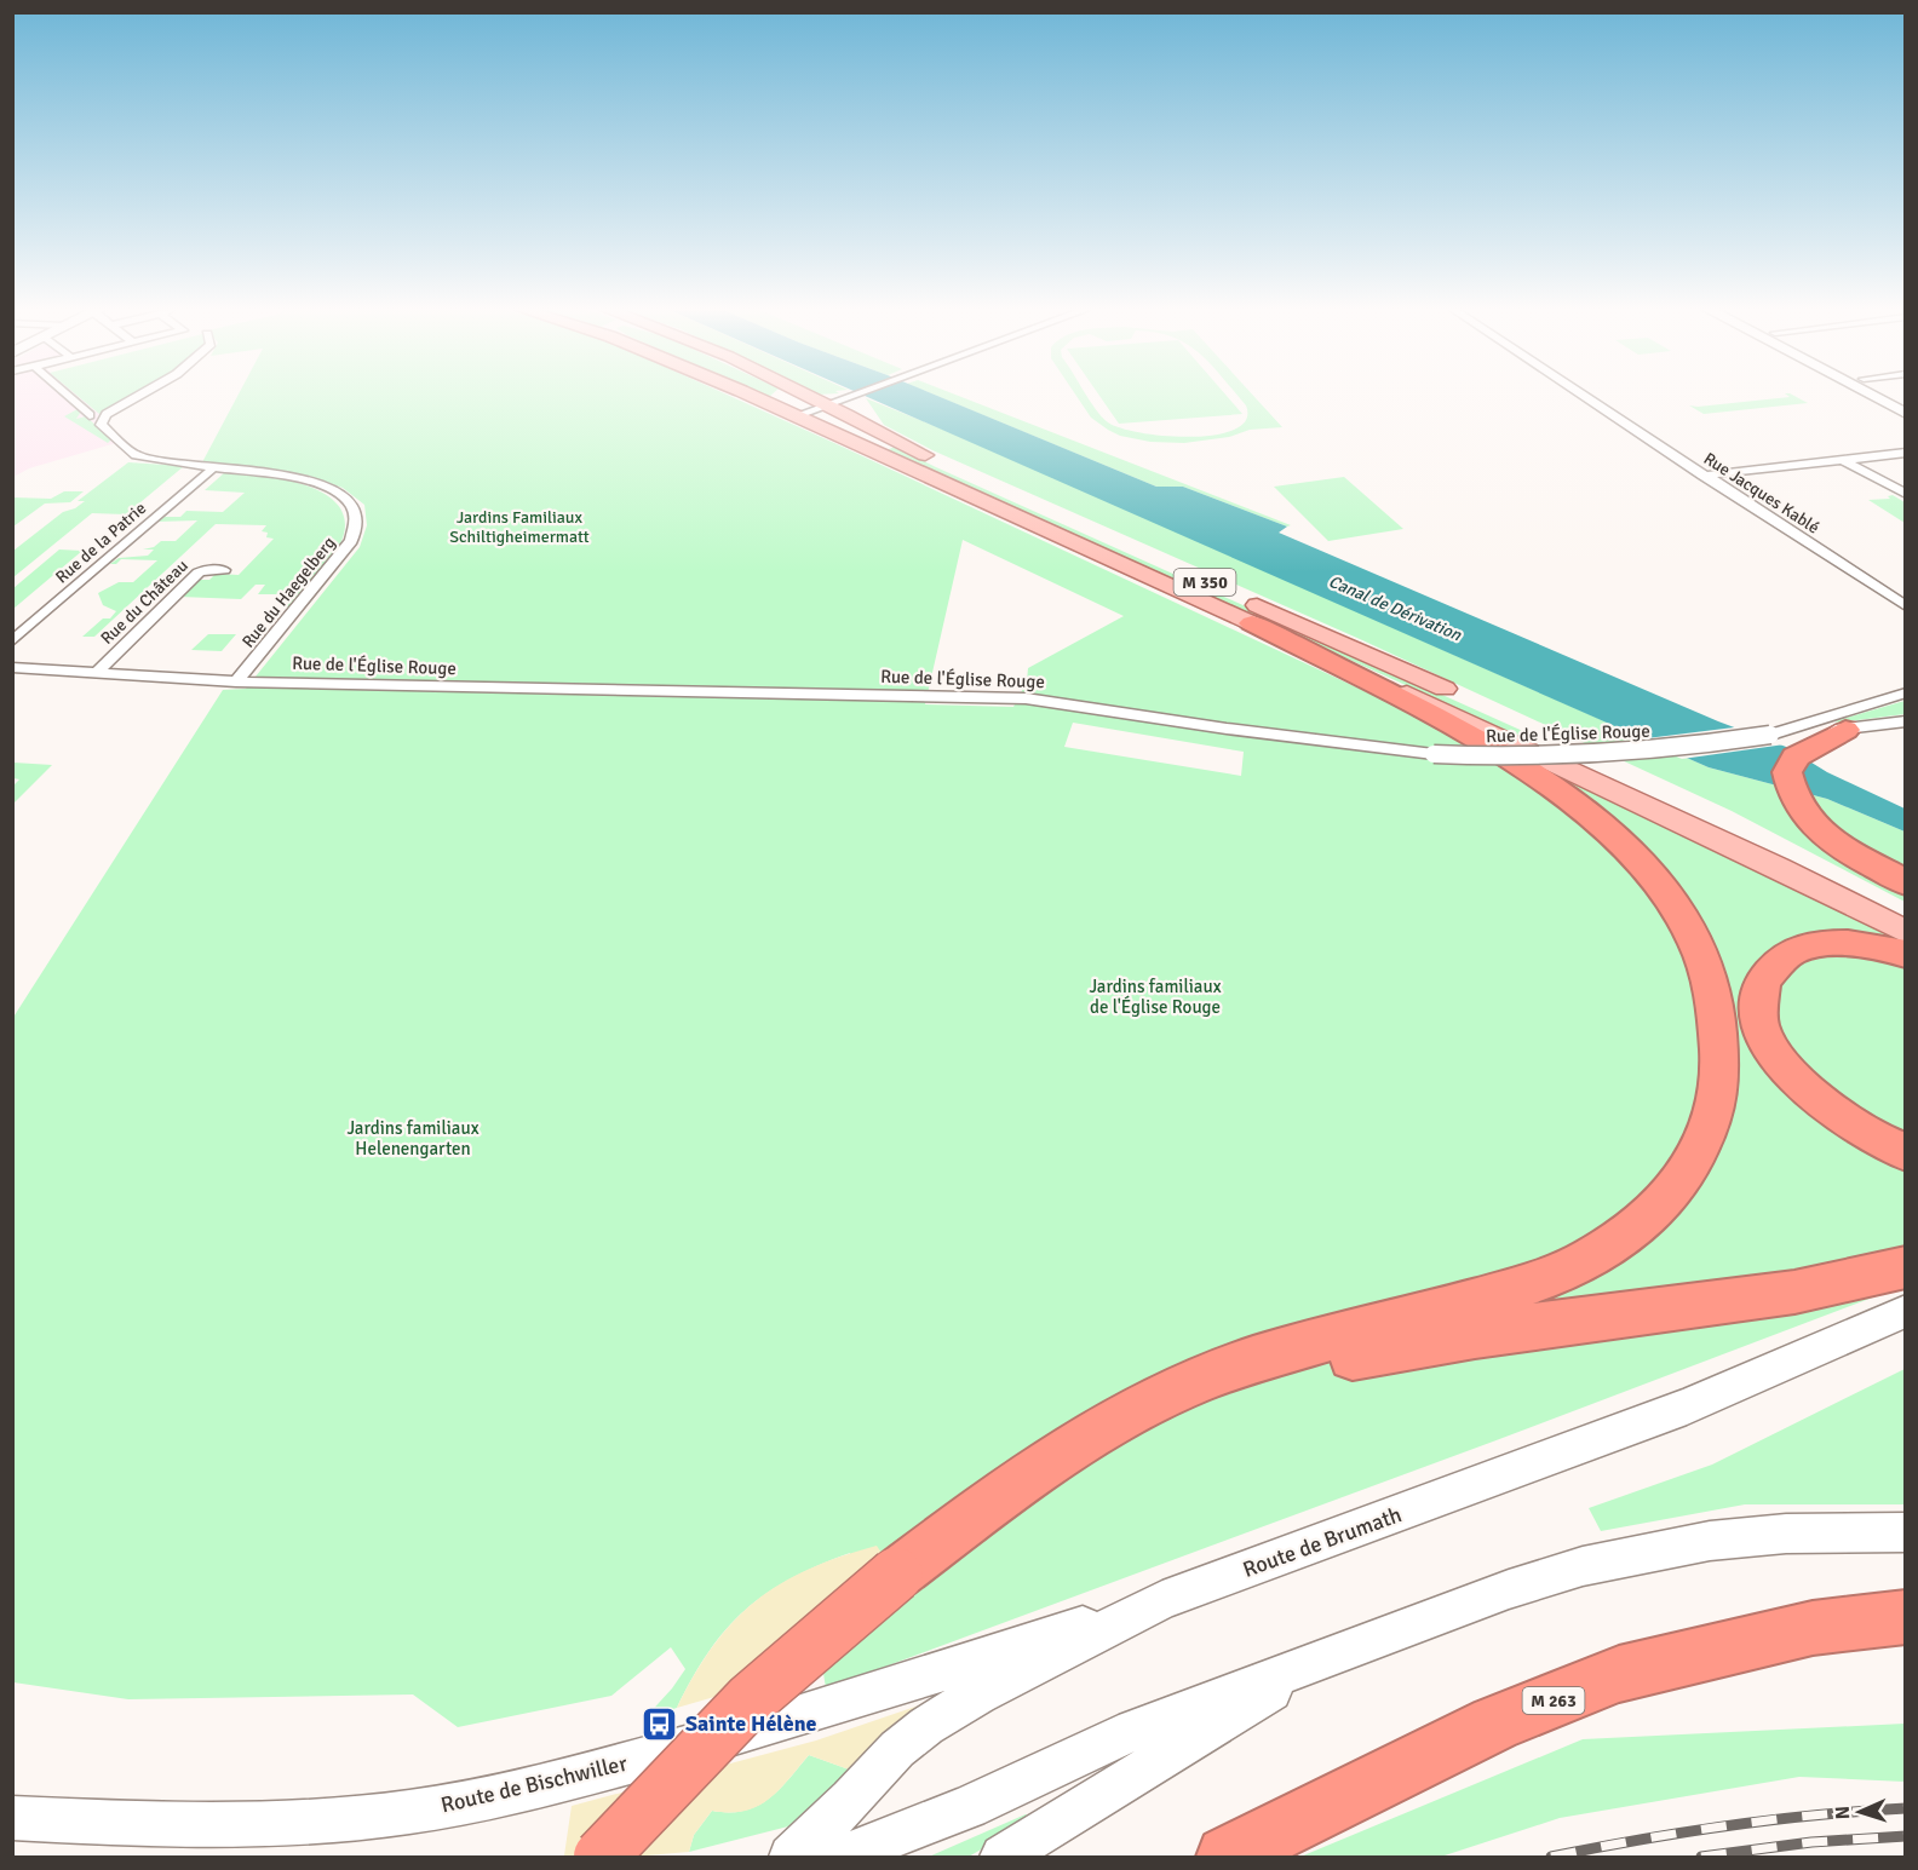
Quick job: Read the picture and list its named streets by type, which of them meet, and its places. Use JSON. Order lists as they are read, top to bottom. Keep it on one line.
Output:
{"streets":{"highway":["M 263"],"main road":["M 350","Route de Brumath","Route de Bischwiller"],"street":["Rue Jacques Kablé","Rue de la Patrie","Rue du Haegelberg","Rue du Château","Rue de l'Église Rouge"]},"crossings":[["Rue de la Patrie","Rue du Haegelberg"],["Rue du Haegelberg","Rue de l'Église Rouge"],["Route de Brumath","Route de Bischwiller"]],"water":["Canal de Dérivation"],"parks":["Jardins Familiaux Schiltigheimermatt","Jardins familiaux de l'Église Rouge","Jardins familiaux Helenengarten"],"places":{"bus stop":["Sainte Hélène"]},"north":"left"}
